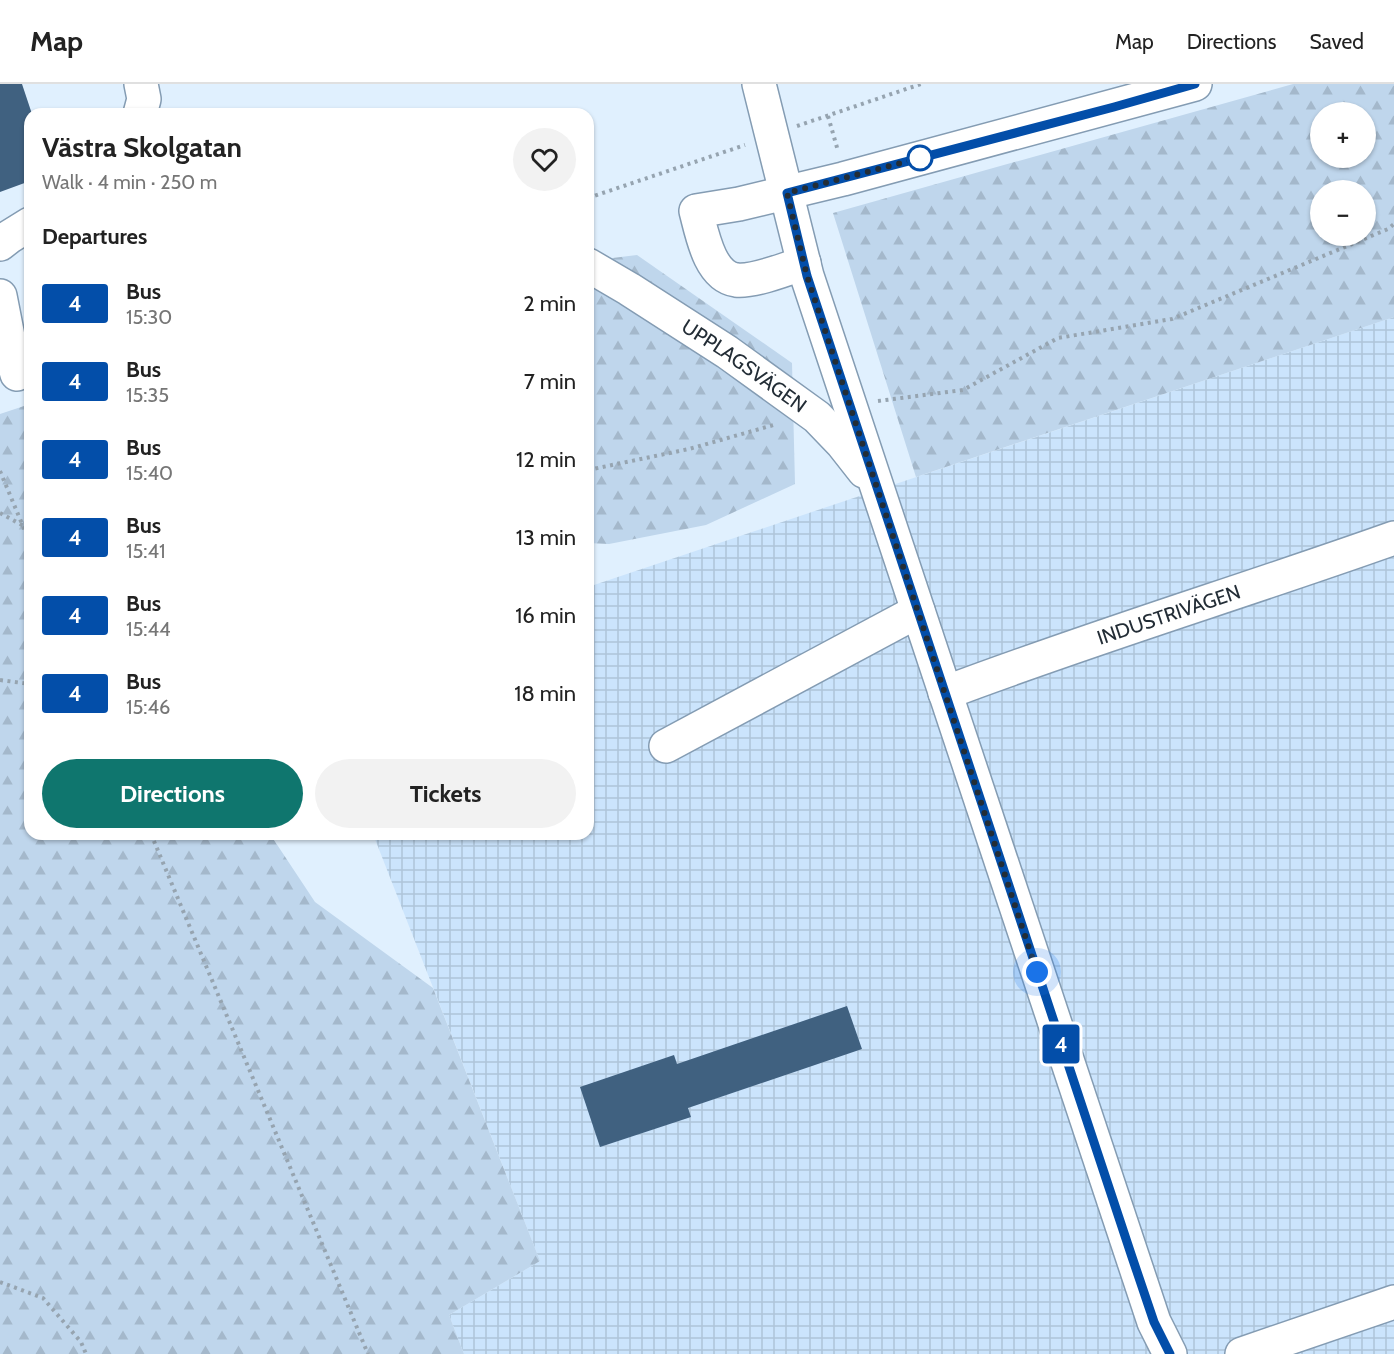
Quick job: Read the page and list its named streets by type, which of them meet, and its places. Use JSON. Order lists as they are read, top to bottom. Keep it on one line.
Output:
{"streets":{"street":["UPPLAGSVÄGEN","INDUSTRIVÄGEN"]},"crossings":[["UPPLAGSVÄGEN","INDUSTRIVÄGEN"]],"lines":["bus line 4"],"page":{"header":"Map","nav":["Map","Directions","Saved"],"on_map":"4","map_buttons":["+","−"],"heading":[["Västra Skolgatan","Walk · 4 min · 250 m"],"Departures"],"list":[{"mark":"4","name":"Bus","note":"15:30","value":"2 min"},{"mark":"4","name":"Bus","note":"15:35","value":"7 min"},{"mark":"4","name":"Bus","note":"15:40","value":"12 min"},{"mark":"4","name":"Bus","note":"15:41","value":"13 min"},{"mark":"4","name":"Bus","note":"15:44","value":"16 min"},{"mark":"4","name":"Bus","note":"15:46","value":"18 min"}],"buttons":["Directions","Tickets"]}}
